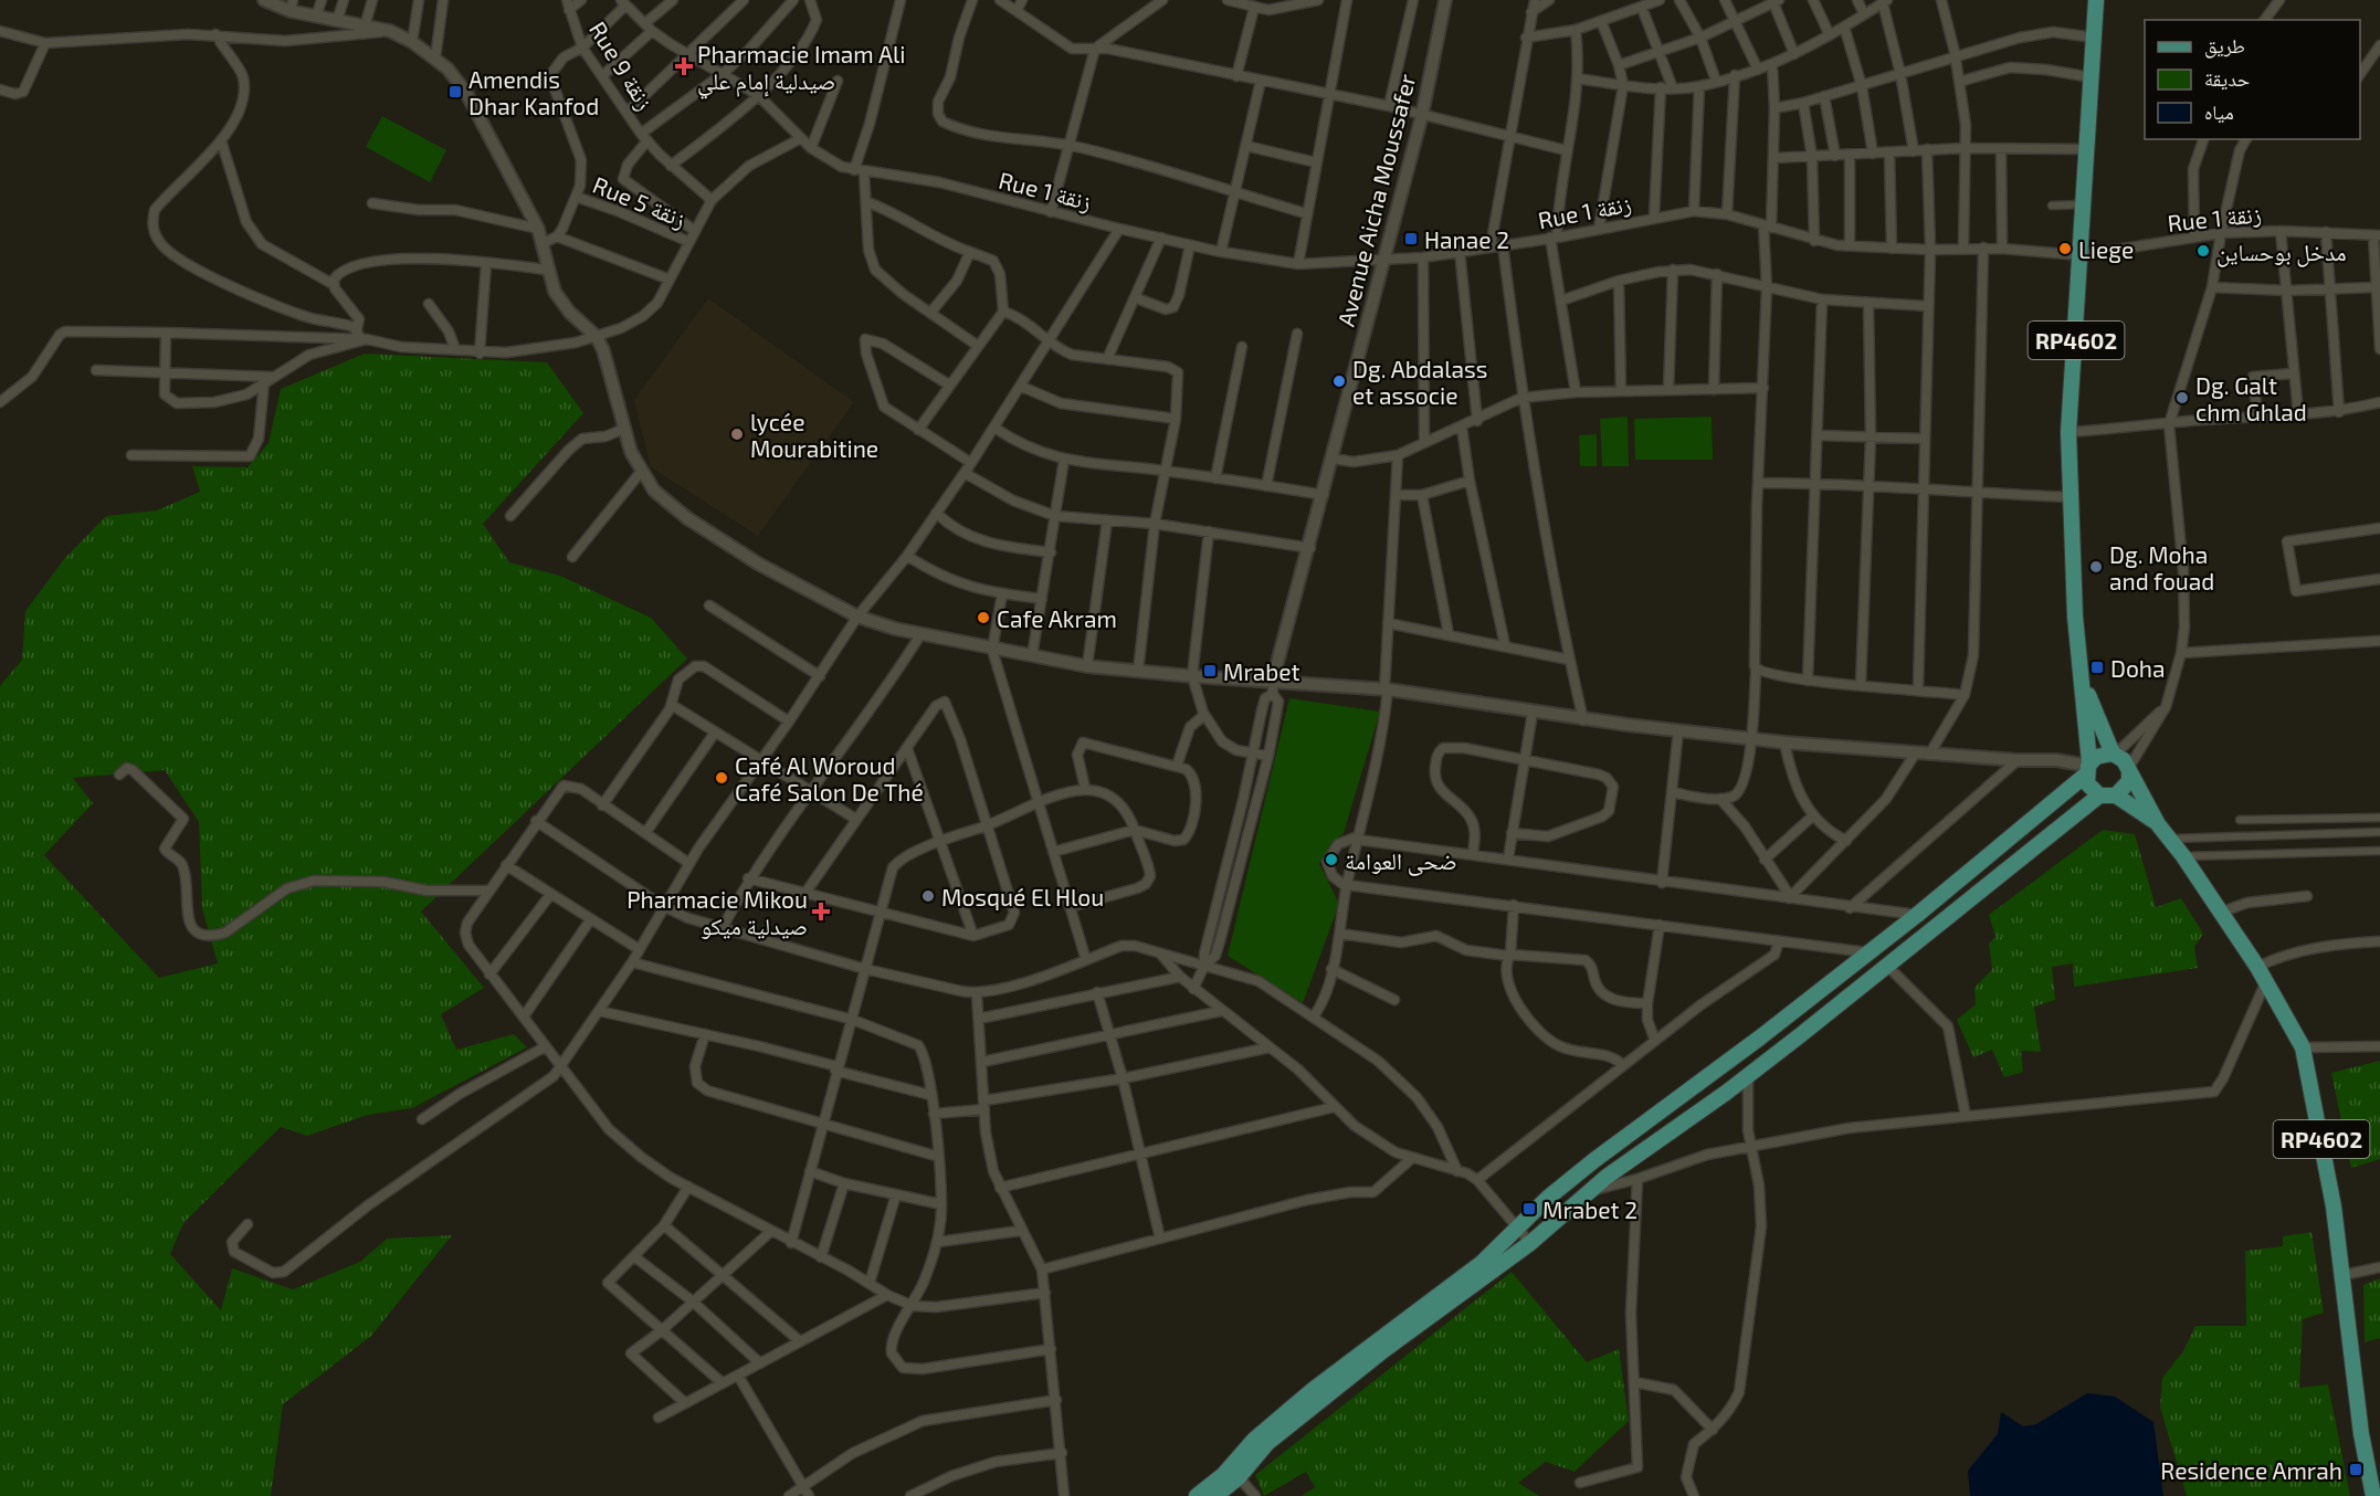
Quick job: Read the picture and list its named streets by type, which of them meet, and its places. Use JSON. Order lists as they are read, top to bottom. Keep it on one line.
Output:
{"streets":{"main road":["RP4602"],"street":["Rue 9 زنقة","Rue 1 زنقة","Avenue Aicha Moussafer","Rue 5 زنقة"]},"crossings":[["Rue 1 زنقة","Avenue Aicha Moussafer"],["Rue 1 زنقة","RP4602"]],"places":{"health":["Pharmacie Imam Ali صيدلية إمام علي","Pharmacie Mikou صيدلية ميكو"],"transit":["Amendis Dhar Kanfod","Hanae 2","Doha","Mrabet","Mrabet 2","Residence Amrah"],"other":["Liege","مدخل بوحساين","Dg. Abdalass et associe","Dg. Galt chm Ghlad","lycée Mourabitine","Dg. Moha and fouad","Cafe Akram","Café Al Woroud Café Salon De Thé","ضحى العوامة","Mosqué El Hlou"]},"legend":["طريق","حديقة","مياه"]}
